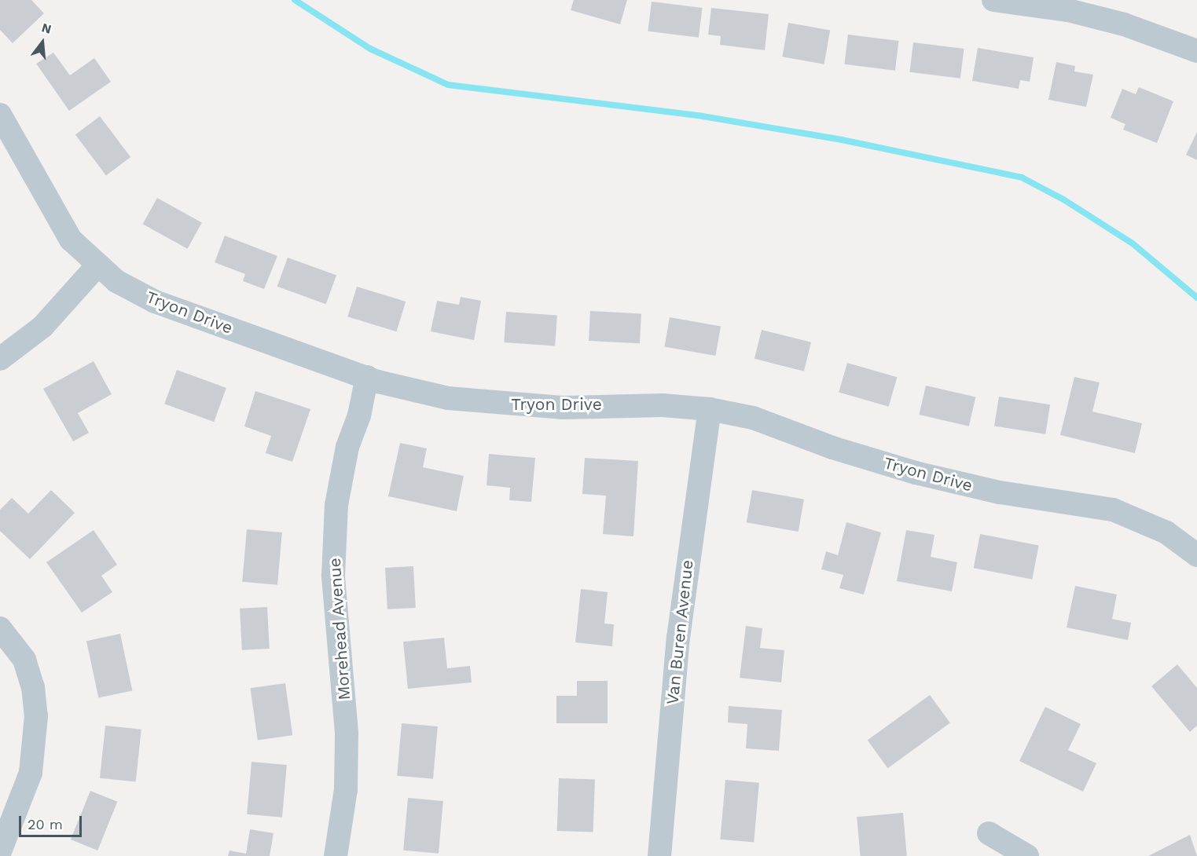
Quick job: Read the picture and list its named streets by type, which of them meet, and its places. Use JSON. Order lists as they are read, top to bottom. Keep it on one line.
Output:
{"streets":{"street":["Tryon Drive","Morehead Avenue","Van Buren Avenue"]},"crossings":[["Tryon Drive","Morehead Avenue"],["Tryon Drive","Van Buren Avenue"]],"scale_bar":"20 m","north":"top"}
